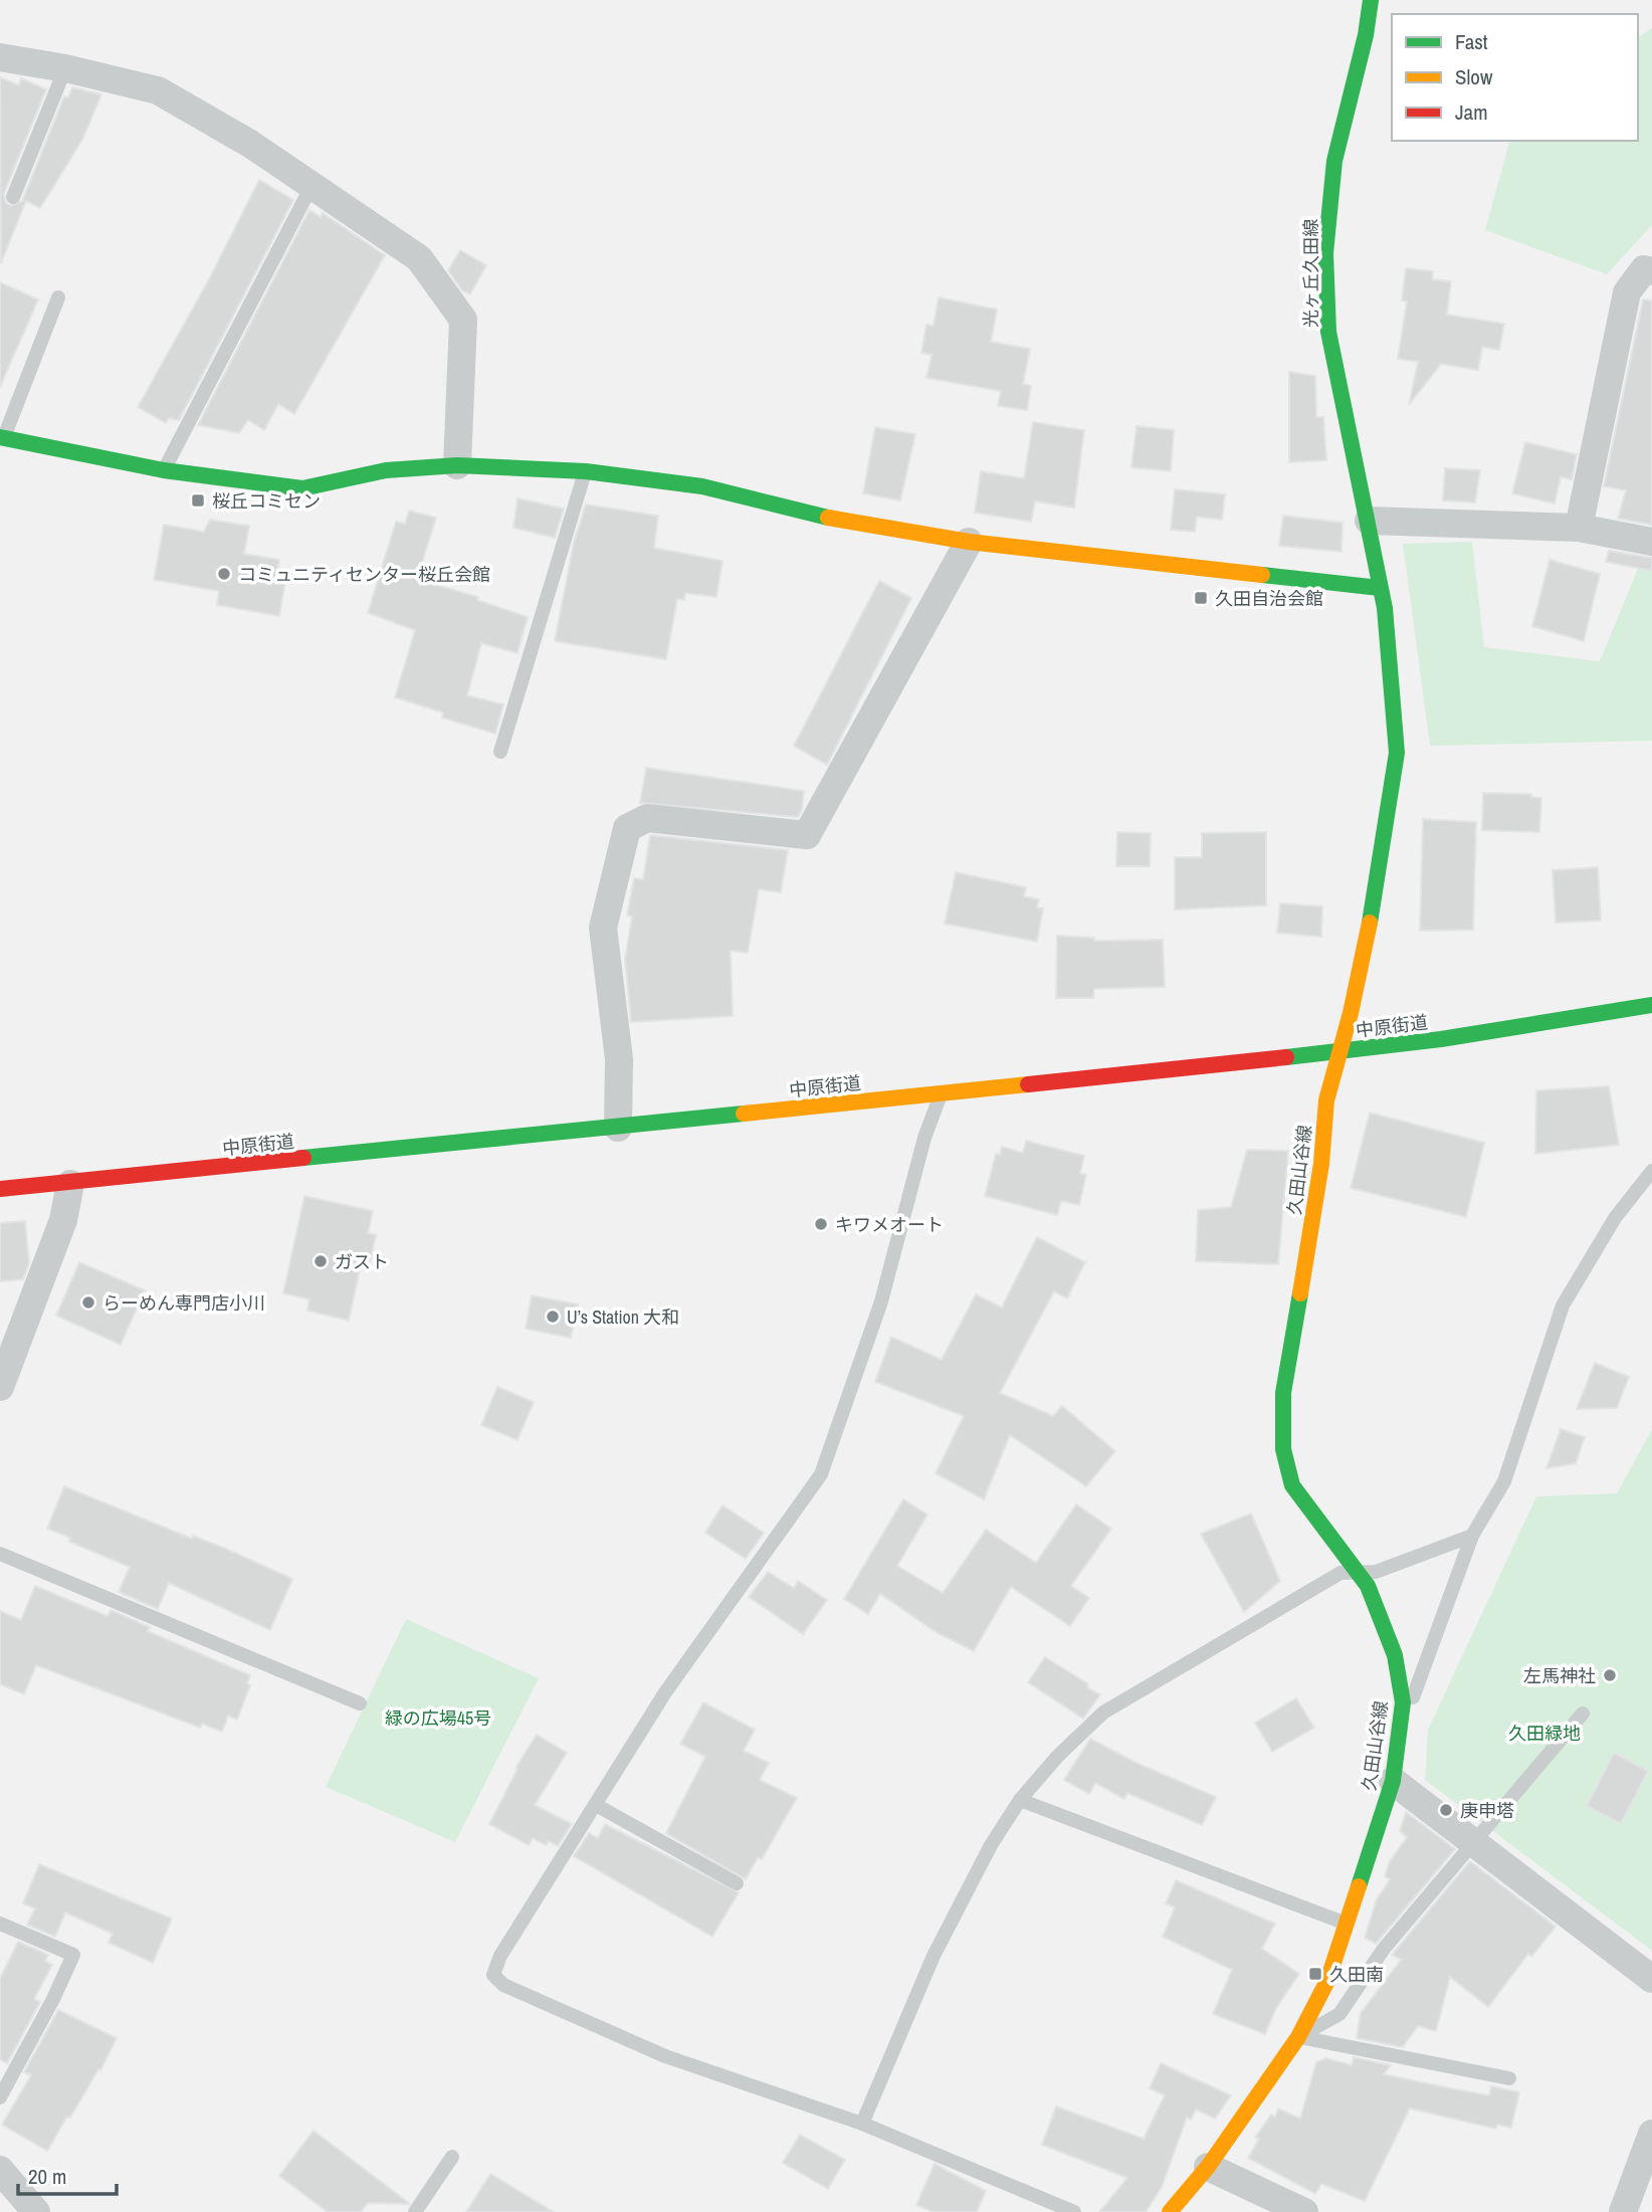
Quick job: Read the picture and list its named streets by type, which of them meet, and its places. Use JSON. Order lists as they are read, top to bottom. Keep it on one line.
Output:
{"streets":{"street":["光ヶ丘久田線","中原街道","久田山谷線"]},"crossings":[["光ヶ丘久田線","久田山谷線"],["中原街道","久田山谷線"]],"parks":["緑の広場45号","久田緑地"],"places":{"transit":["桜丘コミセン","久田自治会館","久田南"],"other":["コミュニティセンター桜丘会館","キワメオート","ガスト","らーめん専門店小川","U’s Station 大和","左馬神社","庚申塔"]},"legend":["Fast","Slow","Jam"],"scale_bar":"20 m"}
